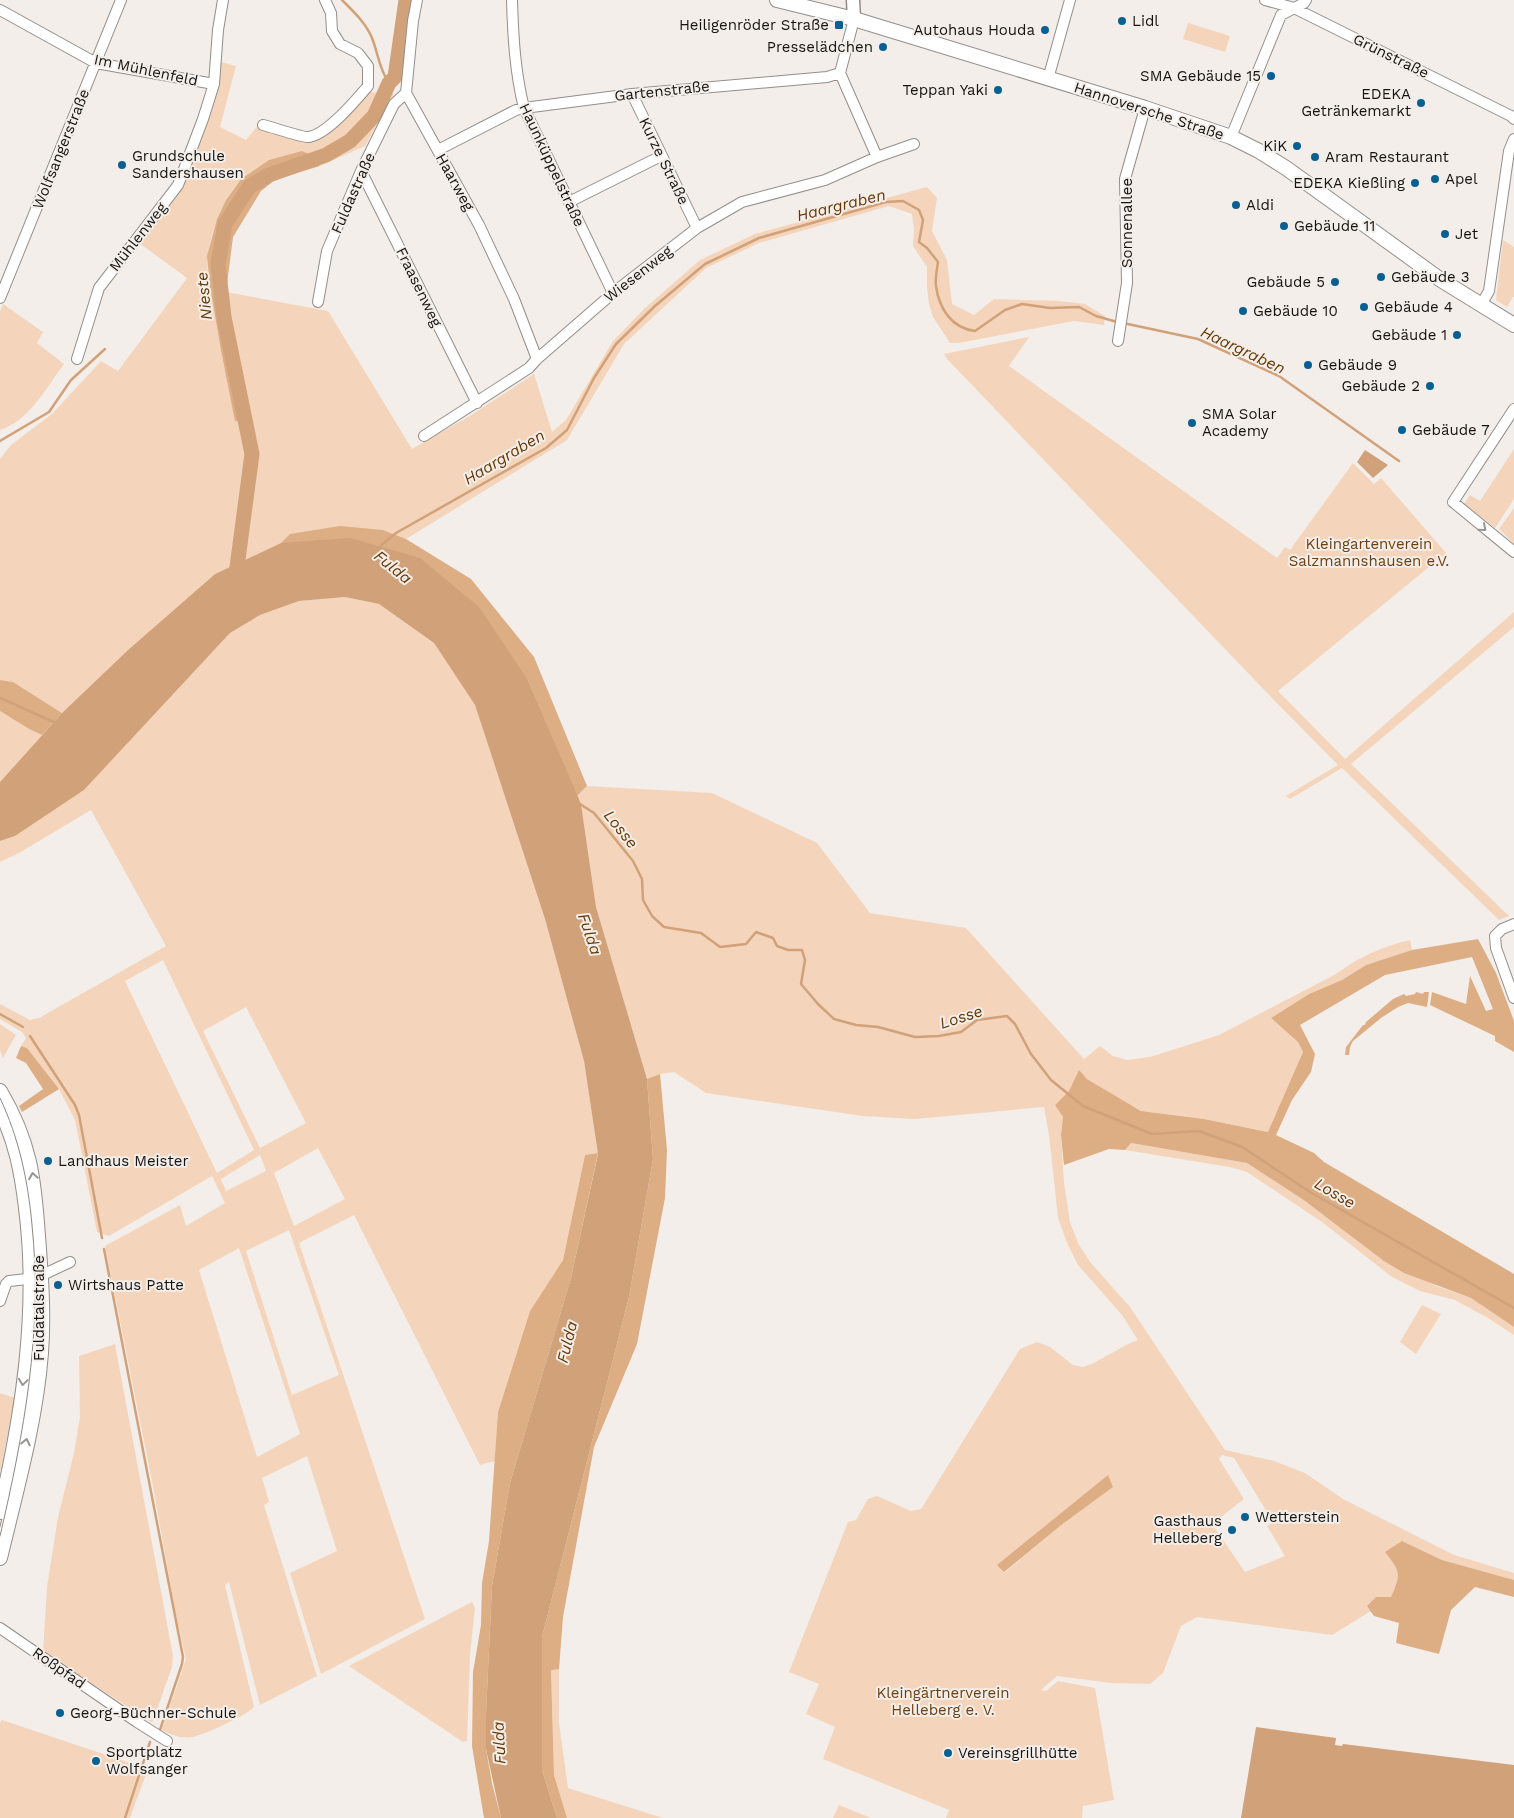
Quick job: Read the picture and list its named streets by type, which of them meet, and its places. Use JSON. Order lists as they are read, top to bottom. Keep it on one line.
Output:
{"streets":{"main road":["Hannoversche Straße","Fuldatalstraße"],"street":["Grünstraße","Im Mühlenfeld","Gartenstraße","Wolfsangerstraße","Kurze Straße","Haunküppelstraße","Haarweg","Fuldastraße","Sonnenallee","Mühlenweg","Wiesenweg","Fraasenweg","Roßpfad"]},"crossings":[["Im Mühlenfeld","Wolfsangerstraße"],["Im Mühlenfeld","Mühlenweg"],["Gartenstraße","Kurze Straße"],["Gartenstraße","Haunküppelstraße"],["Gartenstraße","Haarweg"],["Hannoversche Straße","Sonnenallee"],["Kurze Straße","Wiesenweg"],["Haunküppelstraße","Wiesenweg"],["Haarweg","Fuldastraße"],["Haarweg","Wiesenweg"],["Fuldastraße","Fraasenweg"],["Wiesenweg","Fraasenweg"]],"water":["Haargraben","Nieste","Fulda","Losse"],"parks":["Kleingartenverein Salzmannshausen e.V.","Kleingärtnerverein Helleberg e. V."],"places":{"other":["Lidl","Autohaus Houda","Presselädchen","SMA Gebäude 15","Teppan Yaki","EDEKA Getränkemarkt","KiK","Aram Restaurant","Grundschule Sandershausen","Apel","EDEKA Kießling","Aldi","Gebäude 11","Jet","Gebäude 3","Gebäude 5","Gebäude 4","Gebäude 10","Gebäude 1","Gebäude 9","Gebäude 2","SMA Solar Academy","Gebäude 7","Landhaus Meister","Wirtshaus Patte","Wetterstein","Gasthaus Helleberg","Georg-Büchner-Schule","Vereinsgrillhütte","Sportplatz Wolfsanger"],"transit":["Heiligenröder Straße"]}}
